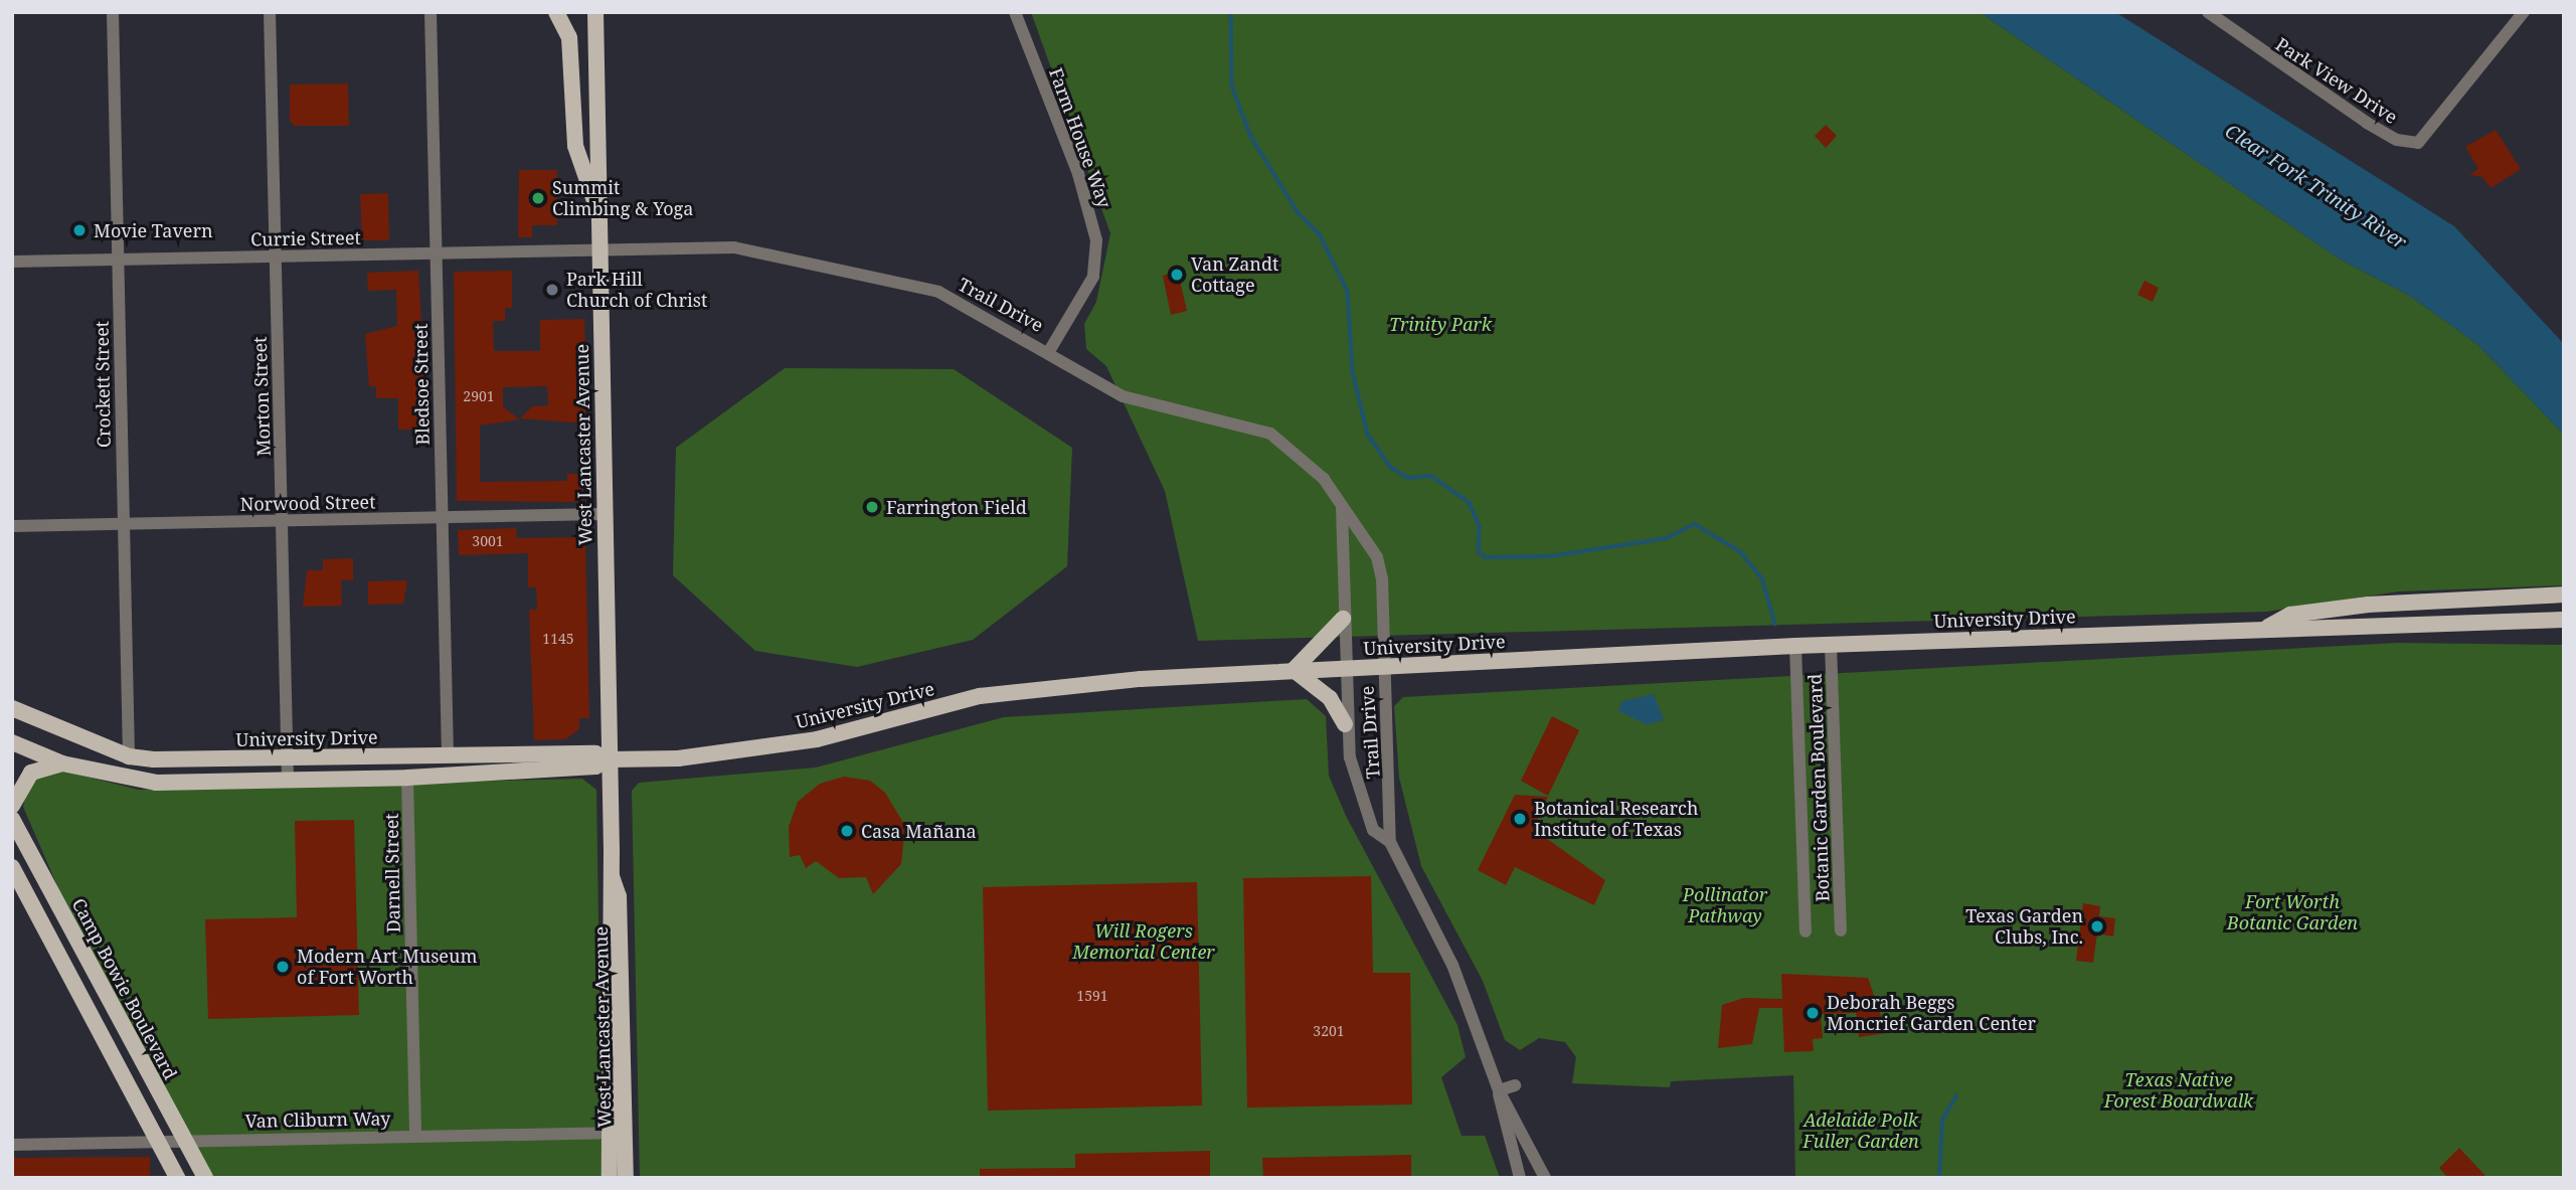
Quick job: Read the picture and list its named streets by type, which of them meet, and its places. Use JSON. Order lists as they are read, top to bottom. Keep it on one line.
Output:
{"streets":{"main road":["West Lancaster Avenue","University Drive","Camp Bowie Boulevard"],"street":["Park View Drive","Farm House Way","Currie Street","Trail Drive","Crockett Street","Bledsoe Street","Morton Street","Norwood Street","Botanic Garden Boulevard","Darnell Street","Van Cliburn Way"]},"crossings":[["Farm House Way","Trail Drive"],["Currie Street","Trail Drive"],["Currie Street","Crockett Street"],["Currie Street","Bledsoe Street"],["Currie Street","Morton Street"],["Currie Street","West Lancaster Avenue"],["Trail Drive","West Lancaster Avenue"],["Trail Drive","University Drive"],["Crockett Street","Norwood Street"],["Crockett Street","University Drive"],["Bledsoe Street","Norwood Street"],["Bledsoe Street","University Drive"],["Morton Street","Norwood Street"],["Morton Street","University Drive"],["West Lancaster Avenue","Norwood Street"],["West Lancaster Avenue","University Drive"],["West Lancaster Avenue","Van Cliburn Way"],["University Drive","Botanic Garden Boulevard"],["University Drive","Darnell Street"],["Darnell Street","Van Cliburn Way"],["Camp Bowie Boulevard","Van Cliburn Way"]],"water":["Clear Fork Trinity River"],"parks":["Trinity Park","Pollinator Pathway","Fort Worth Botanic Garden","Will Rogers Memorial Center","Texas Native Forest Boardwalk","Adelaide Polk Fuller Garden"],"places":["Summit Climbing & Yoga","Movie Tavern","Van Zandt Cottage","Park Hill Church of Christ","Farrington Field","Botanical Research Institute of Texas","Casa Mañana","Texas Garden Clubs, Inc.","Modern Art Museum of Fort Worth","Deborah Beggs Moncrief Garden Center"],"house_numbers":["2901","3001","1145","1591","3201"]}
